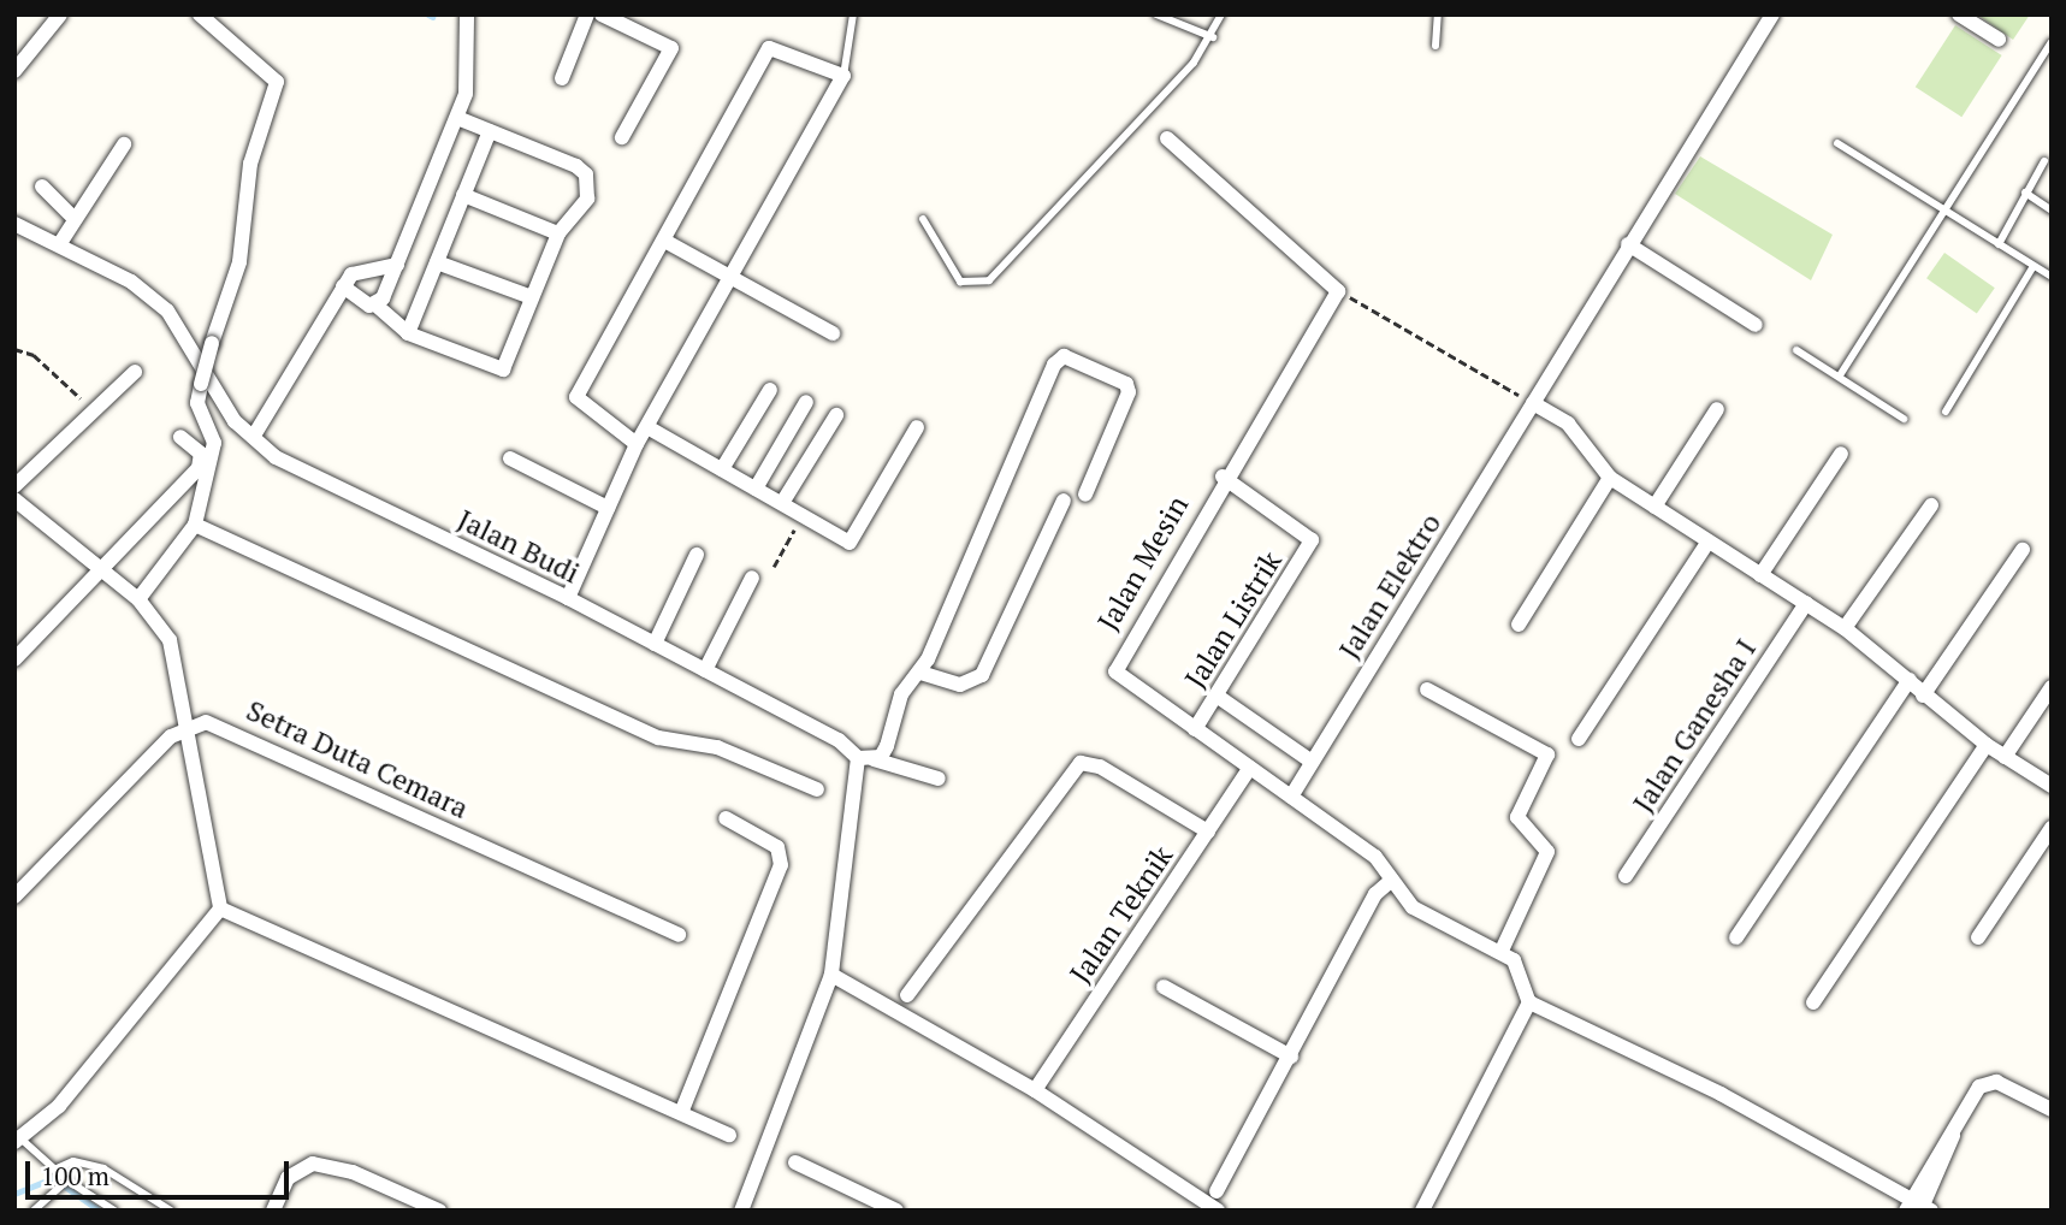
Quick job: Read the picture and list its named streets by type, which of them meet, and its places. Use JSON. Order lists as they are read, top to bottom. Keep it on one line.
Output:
{"streets":{"street":["Jalan Budi","Jalan Mesin","Jalan Elektro","Jalan Listrik","Jalan Ganesha I","Setra Duta Cemara","Jalan Teknik"]},"crossings":[["Jalan Mesin","Jalan Listrik"]],"scale_bar":"100 m"}
